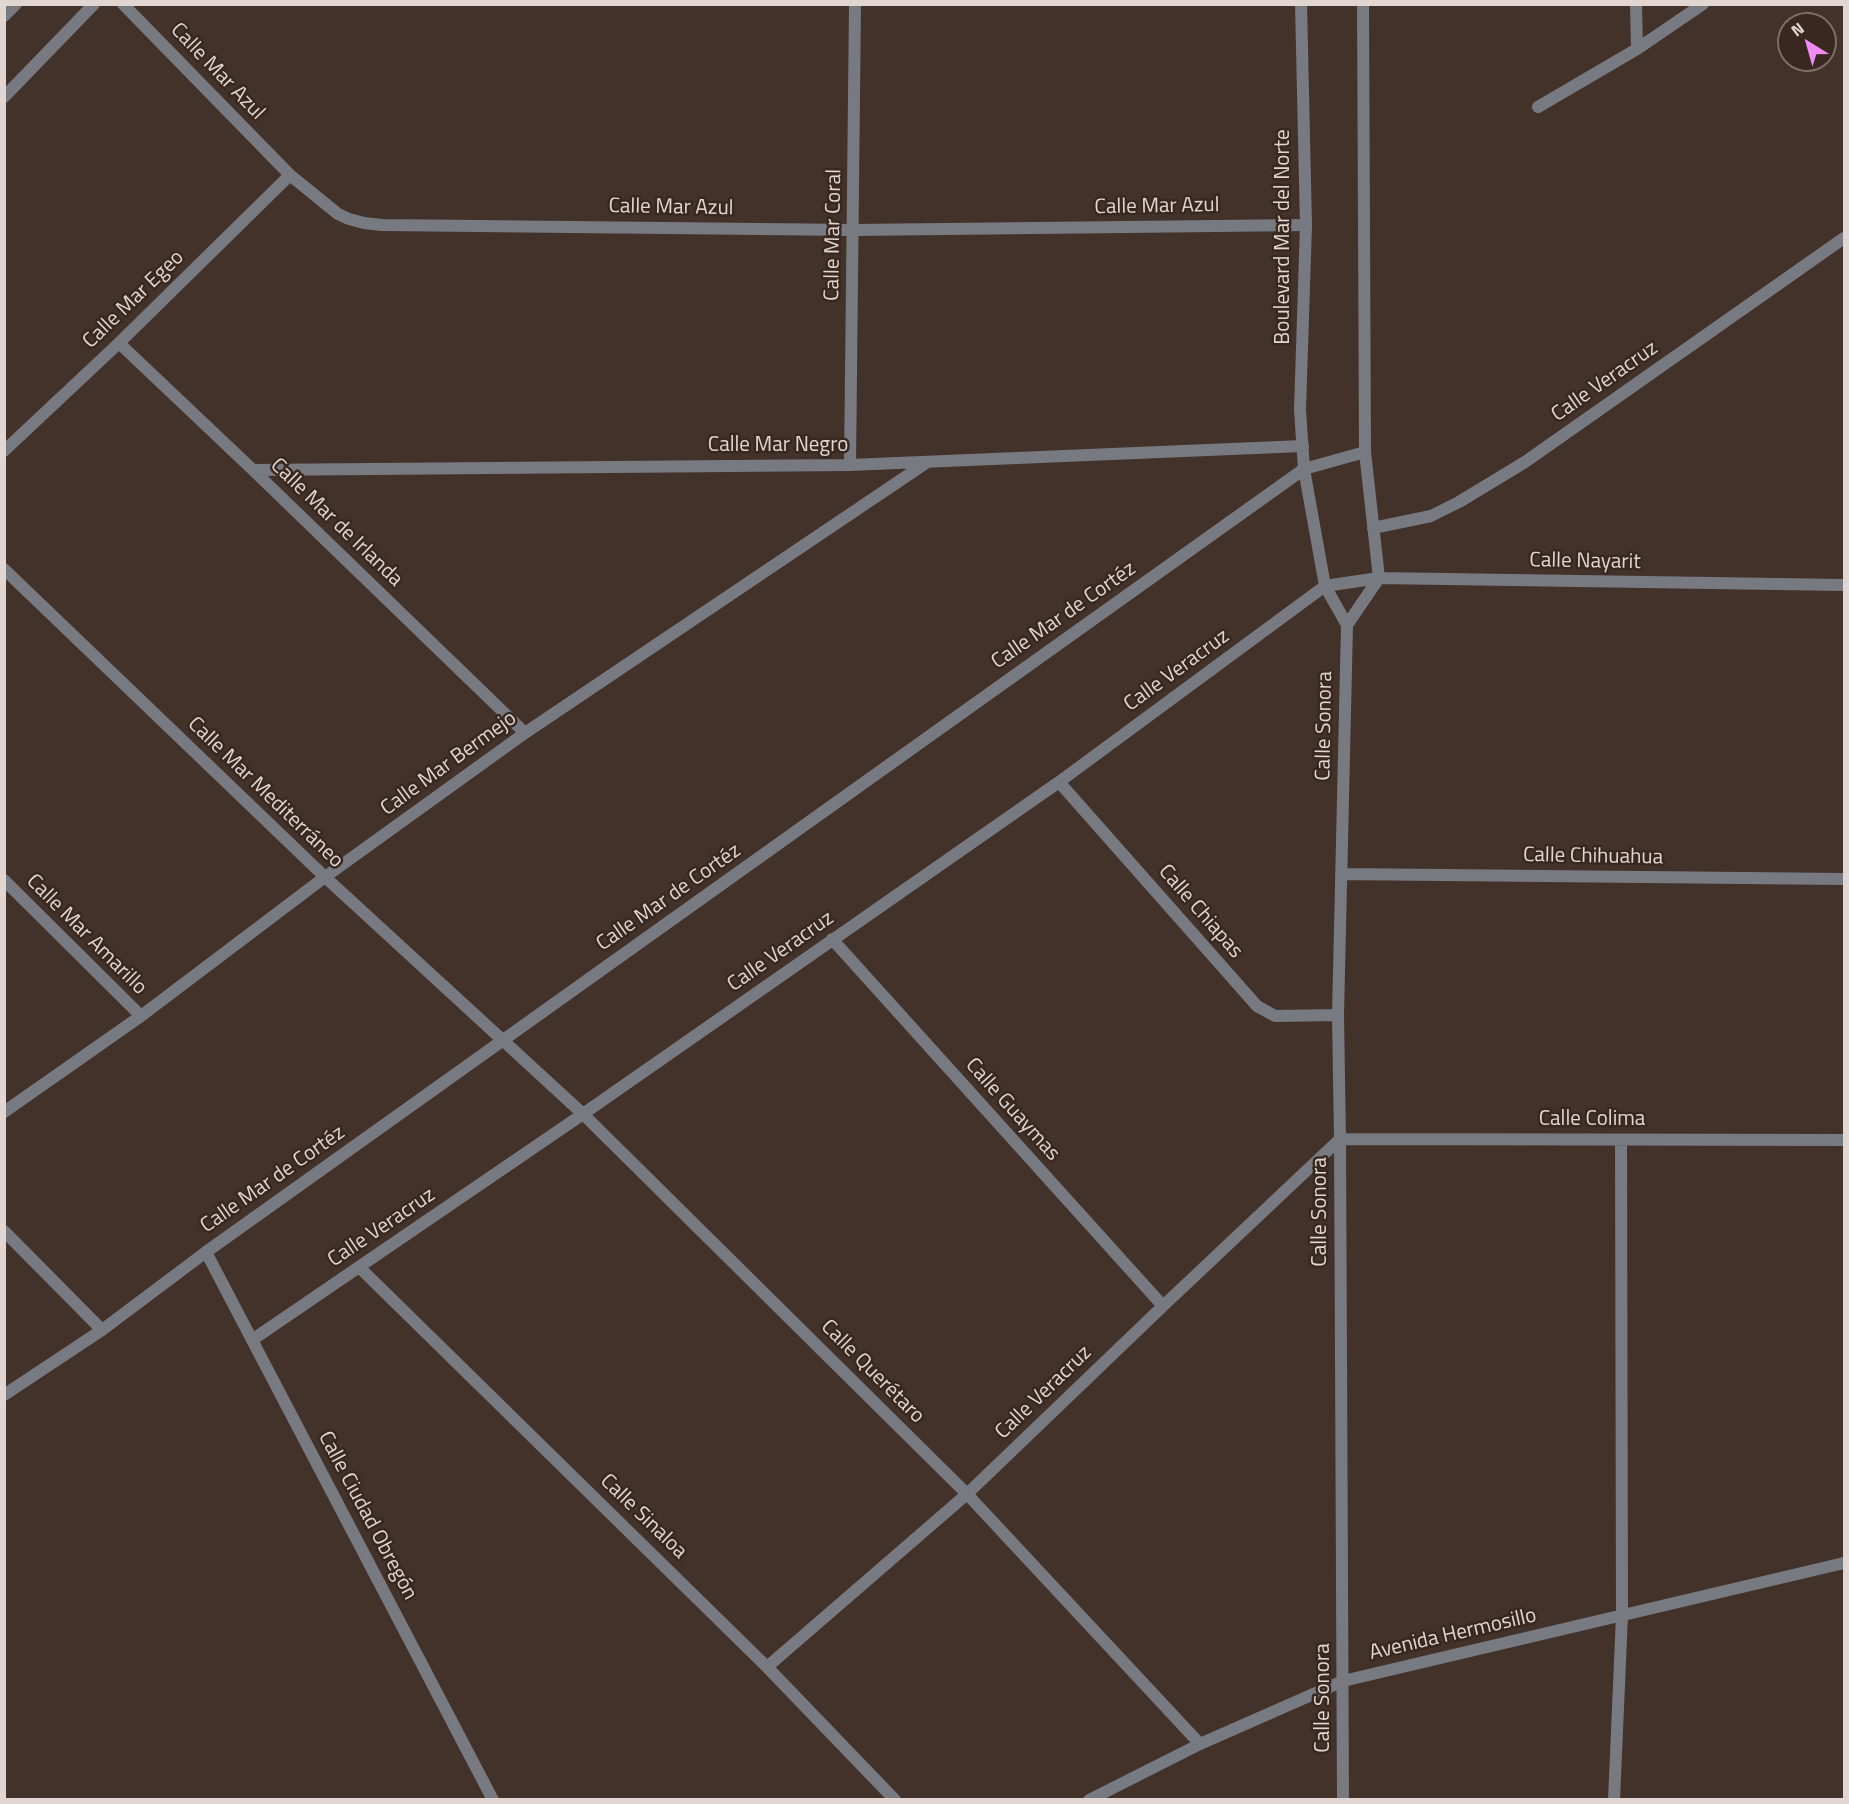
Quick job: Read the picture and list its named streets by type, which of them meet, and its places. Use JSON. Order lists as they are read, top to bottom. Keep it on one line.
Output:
{"streets":{"street":["Calle Mar Azul","Calle Mar Coral","Boulevard Mar del Norte","Calle Mar Egeo","Calle Veracruz","Calle Mar Negro","Calle Mar de Irlanda","Calle Nayarit","Calle Mar de Cortéz","Calle Sonora","Calle Mar Bermejo","Calle Mar Mediterráneo","Calle Chihuahua","Calle Chiapas","Calle Mar Amarillo","Calle Guaymas","Calle Colima","Calle Querétaro","Calle Ciudad Obregón","Calle Sinaloa","Avenida Hermosillo"]},"crossings":[["Calle Mar Azul","Calle Mar Coral"],["Calle Mar Azul","Boulevard Mar del Norte"],["Calle Mar Azul","Calle Mar Egeo"],["Calle Mar Coral","Calle Mar Negro"],["Boulevard Mar del Norte","Calle Mar Negro"],["Boulevard Mar del Norte","Calle Mar de Cortéz"],["Calle Mar Egeo","Calle Mar de Irlanda"],["Calle Veracruz","Calle Nayarit"],["Calle Veracruz","Calle Sonora"],["Calle Veracruz","Calle Chiapas"],["Calle Veracruz","Calle Guaymas"],["Calle Veracruz","Calle Colima"],["Calle Veracruz","Calle Querétaro"],["Calle Veracruz","Calle Ciudad Obregón"],["Calle Veracruz","Calle Sinaloa"],["Calle Mar Negro","Calle Mar de Irlanda"],["Calle Mar Negro","Calle Mar Bermejo"],["Calle Mar de Irlanda","Calle Mar Bermejo"],["Calle Mar de Cortéz","Calle Mar Mediterráneo"],["Calle Mar de Cortéz","Calle Querétaro"],["Calle Mar de Cortéz","Calle Ciudad Obregón"],["Calle Sonora","Calle Chihuahua"],["Calle Sonora","Calle Chiapas"],["Calle Sonora","Calle Colima"],["Calle Sonora","Avenida Hermosillo"],["Calle Mar Bermejo","Calle Mar Mediterráneo"],["Calle Mar Bermejo","Calle Mar Amarillo"],["Calle Mar Mediterráneo","Calle Querétaro"],["Calle Querétaro","Avenida Hermosillo"]],"north":"top left"}
